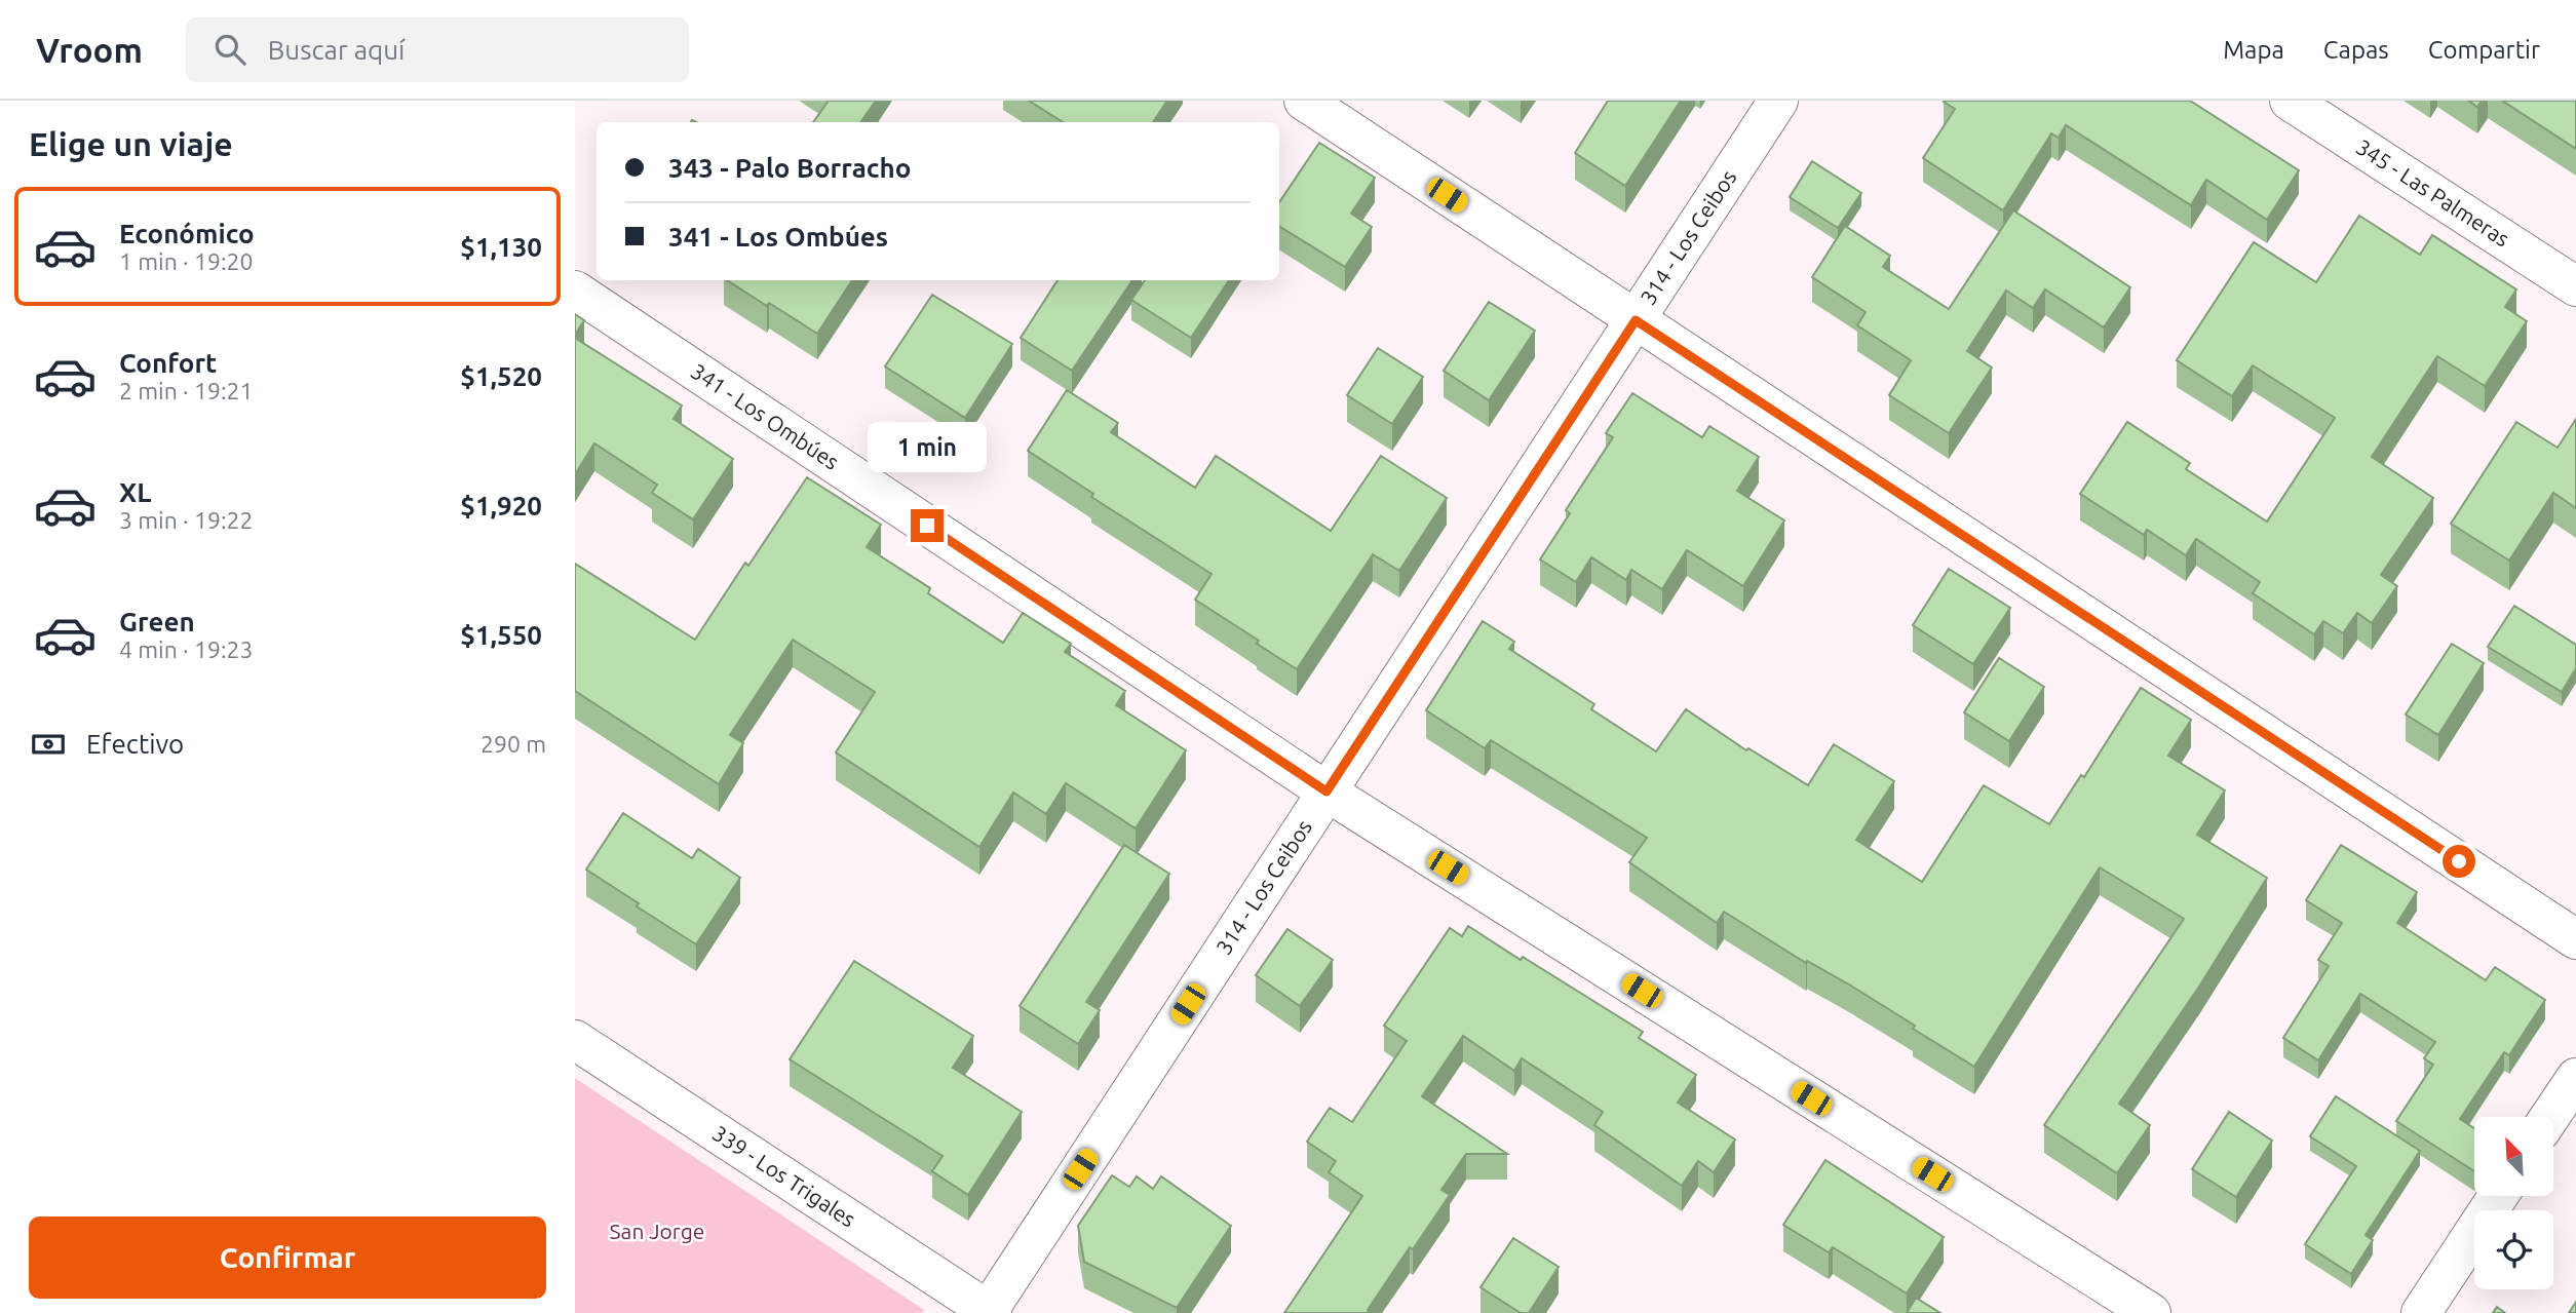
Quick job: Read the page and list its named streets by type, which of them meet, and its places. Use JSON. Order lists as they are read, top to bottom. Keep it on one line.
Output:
{"streets":{"street":["345 - Las Palmeras","314 - Los Ceibos","341 - Los Ombúes","339 - Los Trigales"]},"crossings":[["314 - Los Ceibos","341 - Los Ombúes"],["314 - Los Ceibos","339 - Los Trigales"]],"parks":["San Jorge"],"north":"top left","page":{"header":"Vroom","search":"Buscar aquí","nav":["Mapa","Capas","Compartir"],"heading":"Elige un viaje","banner":["343 - Palo Borracho","341 - Los Ombúes"],"list":[{"name":"Económico","note":"1 min · 19:20","value":"$1,130"},{"name":"Confort","note":"2 min · 19:21","value":"$1,520"},{"name":"XL","note":"3 min · 19:22","value":"$1,920"},{"name":"Green","note":"4 min · 19:23","value":"$1,550"}],"bubble":"1 min","pay":["Efectivo","290 m"],"buttons":"Confirmar"}}
